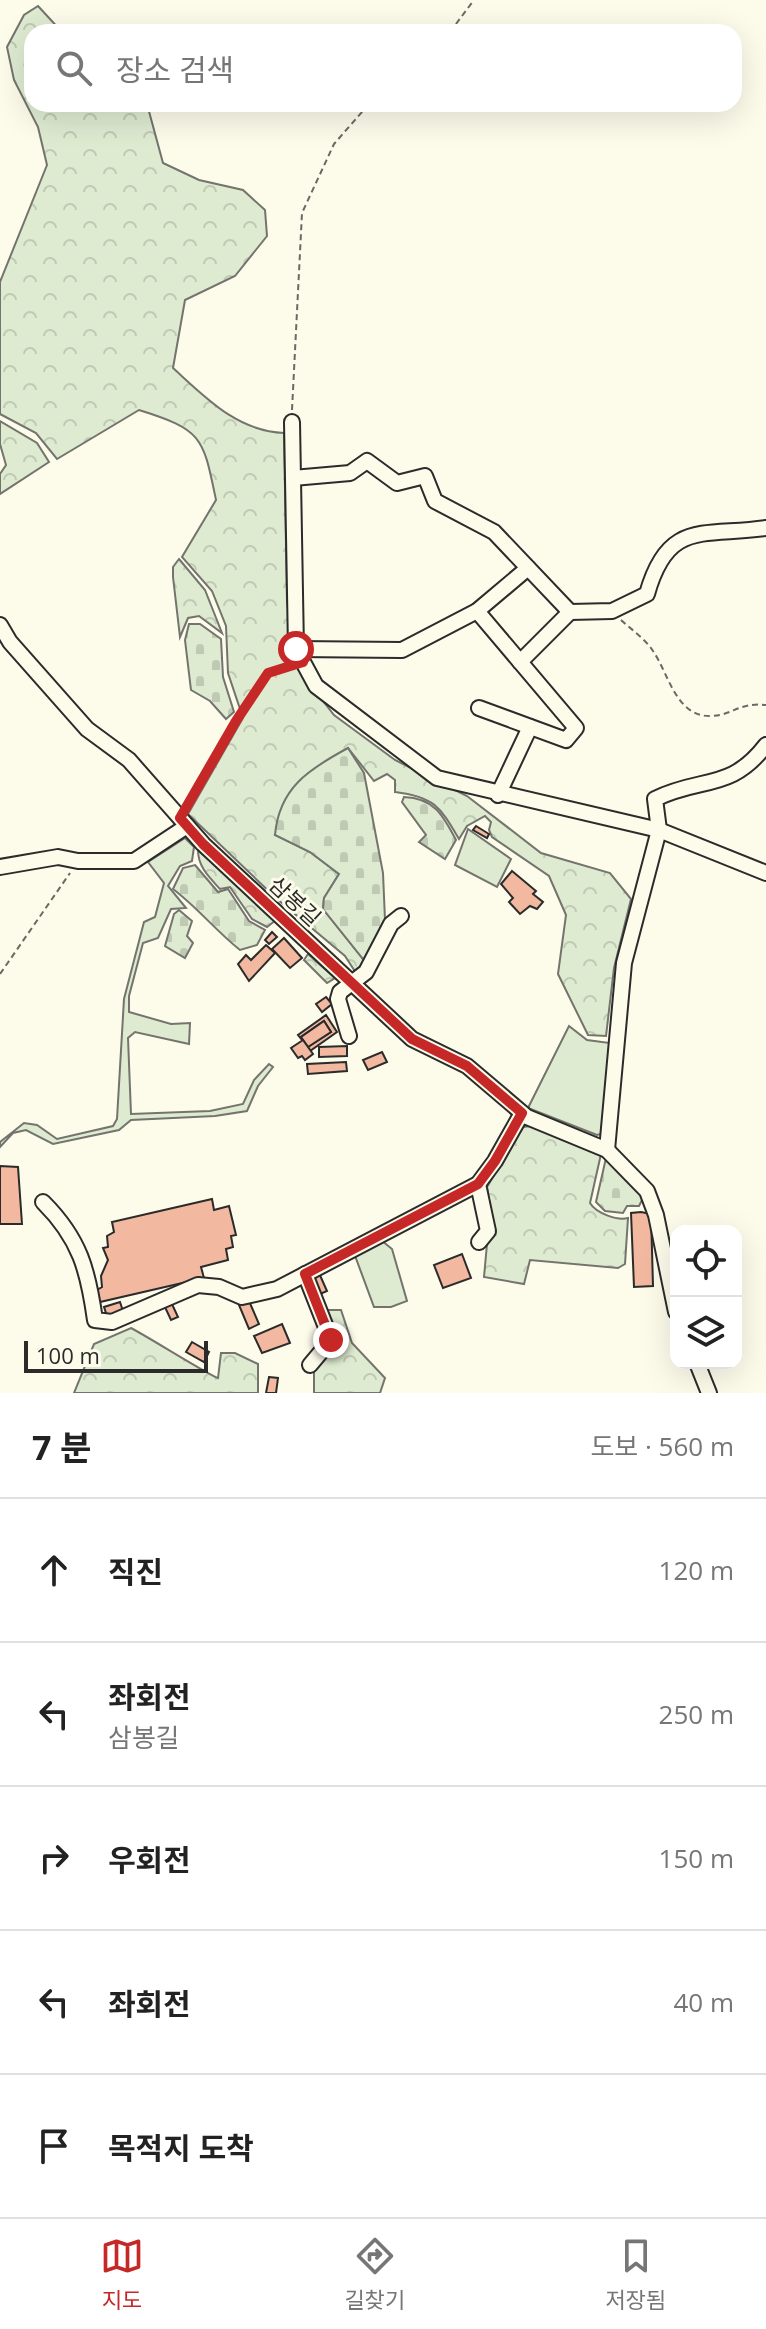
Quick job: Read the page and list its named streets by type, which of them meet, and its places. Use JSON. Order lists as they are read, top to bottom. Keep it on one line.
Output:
{"streets":{"street":["삼봉길"]},"scale_bar":"100 m","page":{"search":"장소 검색","scale":"100 m","heading":["7 분","도보 · 560 m"],"list":[["직진","120 m"],["좌회전","삼봉길","250 m"],["우회전","150 m"],["좌회전","40 m"],"목적지 도착"],"nav":["지도","길찾기","저장됨"]}}
